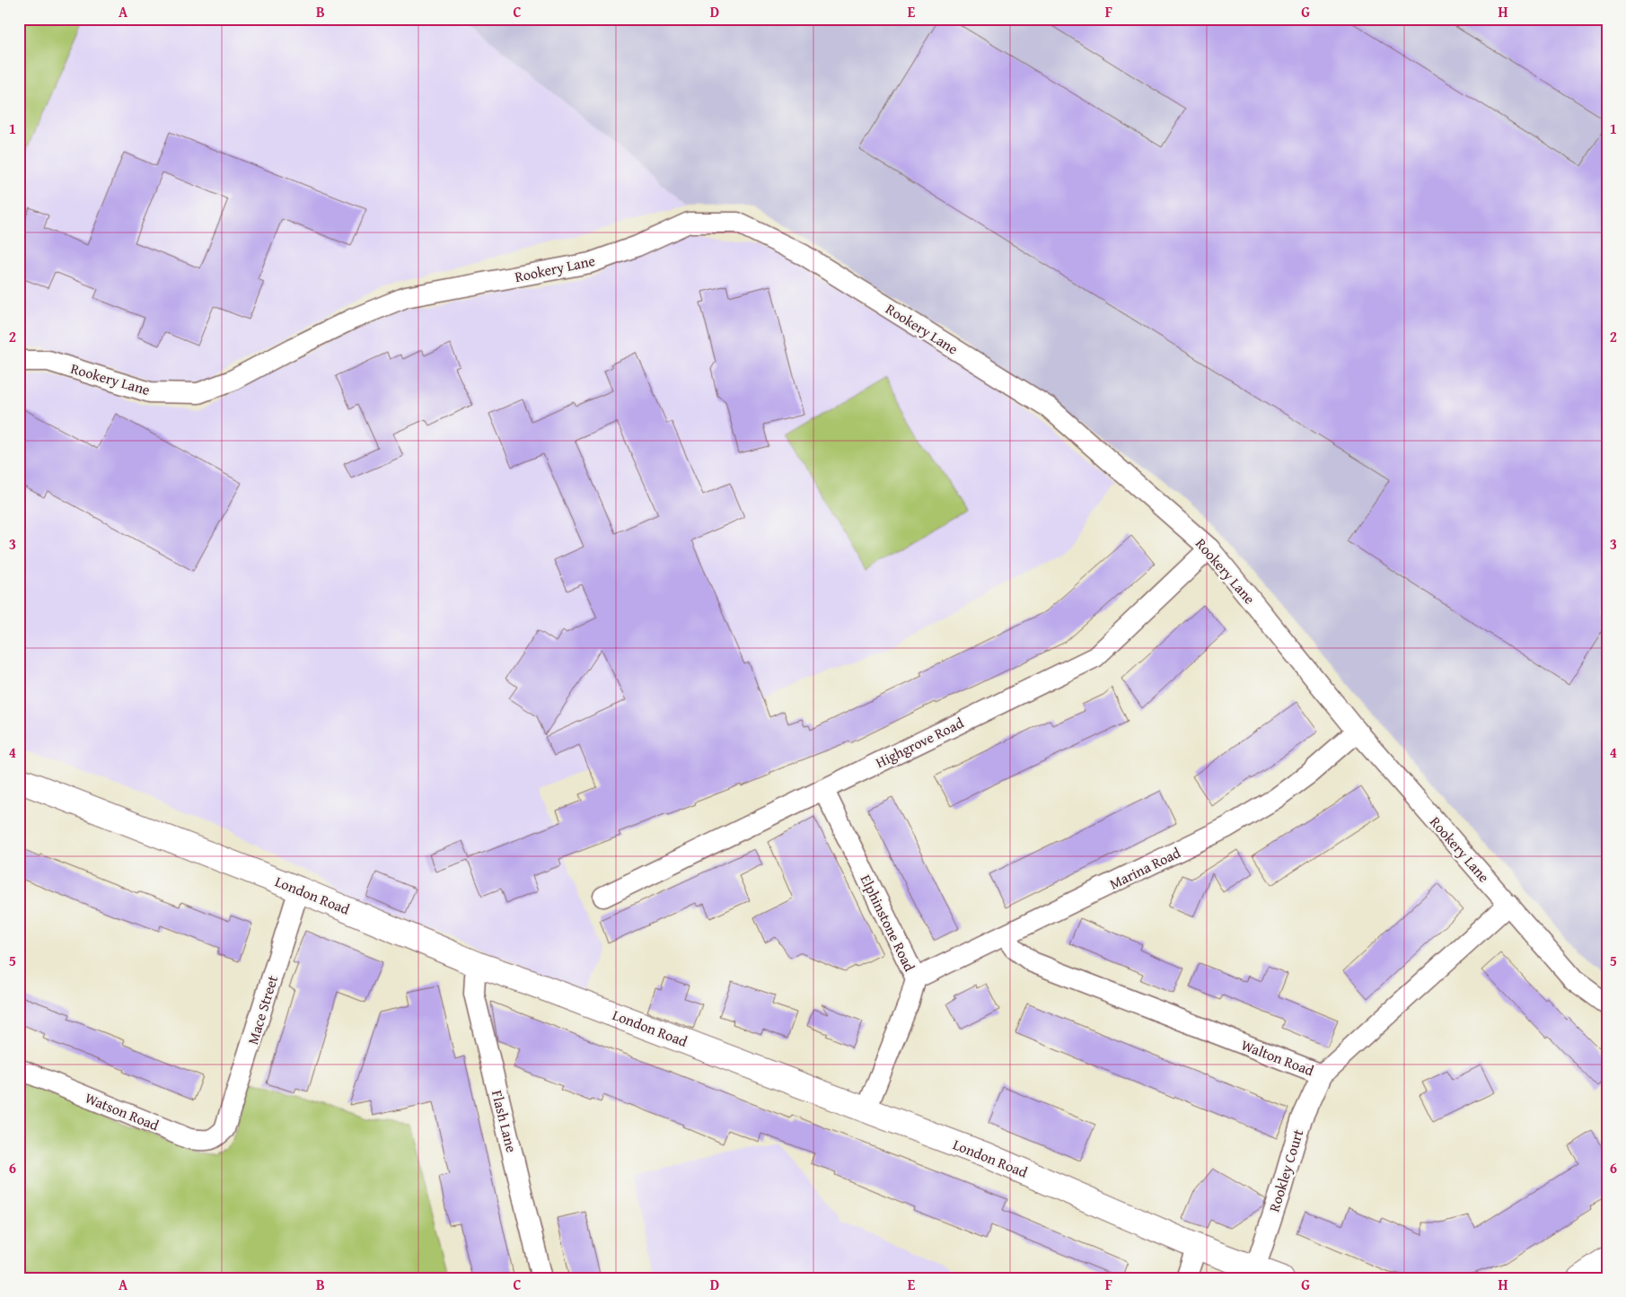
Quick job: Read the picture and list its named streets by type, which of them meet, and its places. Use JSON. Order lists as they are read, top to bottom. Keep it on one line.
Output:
{"streets":{"main road":["London Road"],"street":["Rookery Lane","Highgrove Road","Marina Road","Elphinstone Road","Mace Street","Walton Road","Watson Road","Flash Lane","Rookley Court"]},"crossings":[["Rookery Lane","Highgrove Road"],["Rookery Lane","Marina Road"],["Rookery Lane","Walton Road"],["Highgrove Road","Elphinstone Road"],["Marina Road","Elphinstone Road"],["Marina Road","Walton Road"],["London Road","Elphinstone Road"],["London Road","Mace Street"],["London Road","Flash Lane"],["London Road","Rookley Court"],["Mace Street","Watson Road"],["Walton Road","Rookley Court"]],"grid":{"columns":["A","B","C","D","E","F","G","H"],"rows":["1","2","3","4","5","6"]}}
